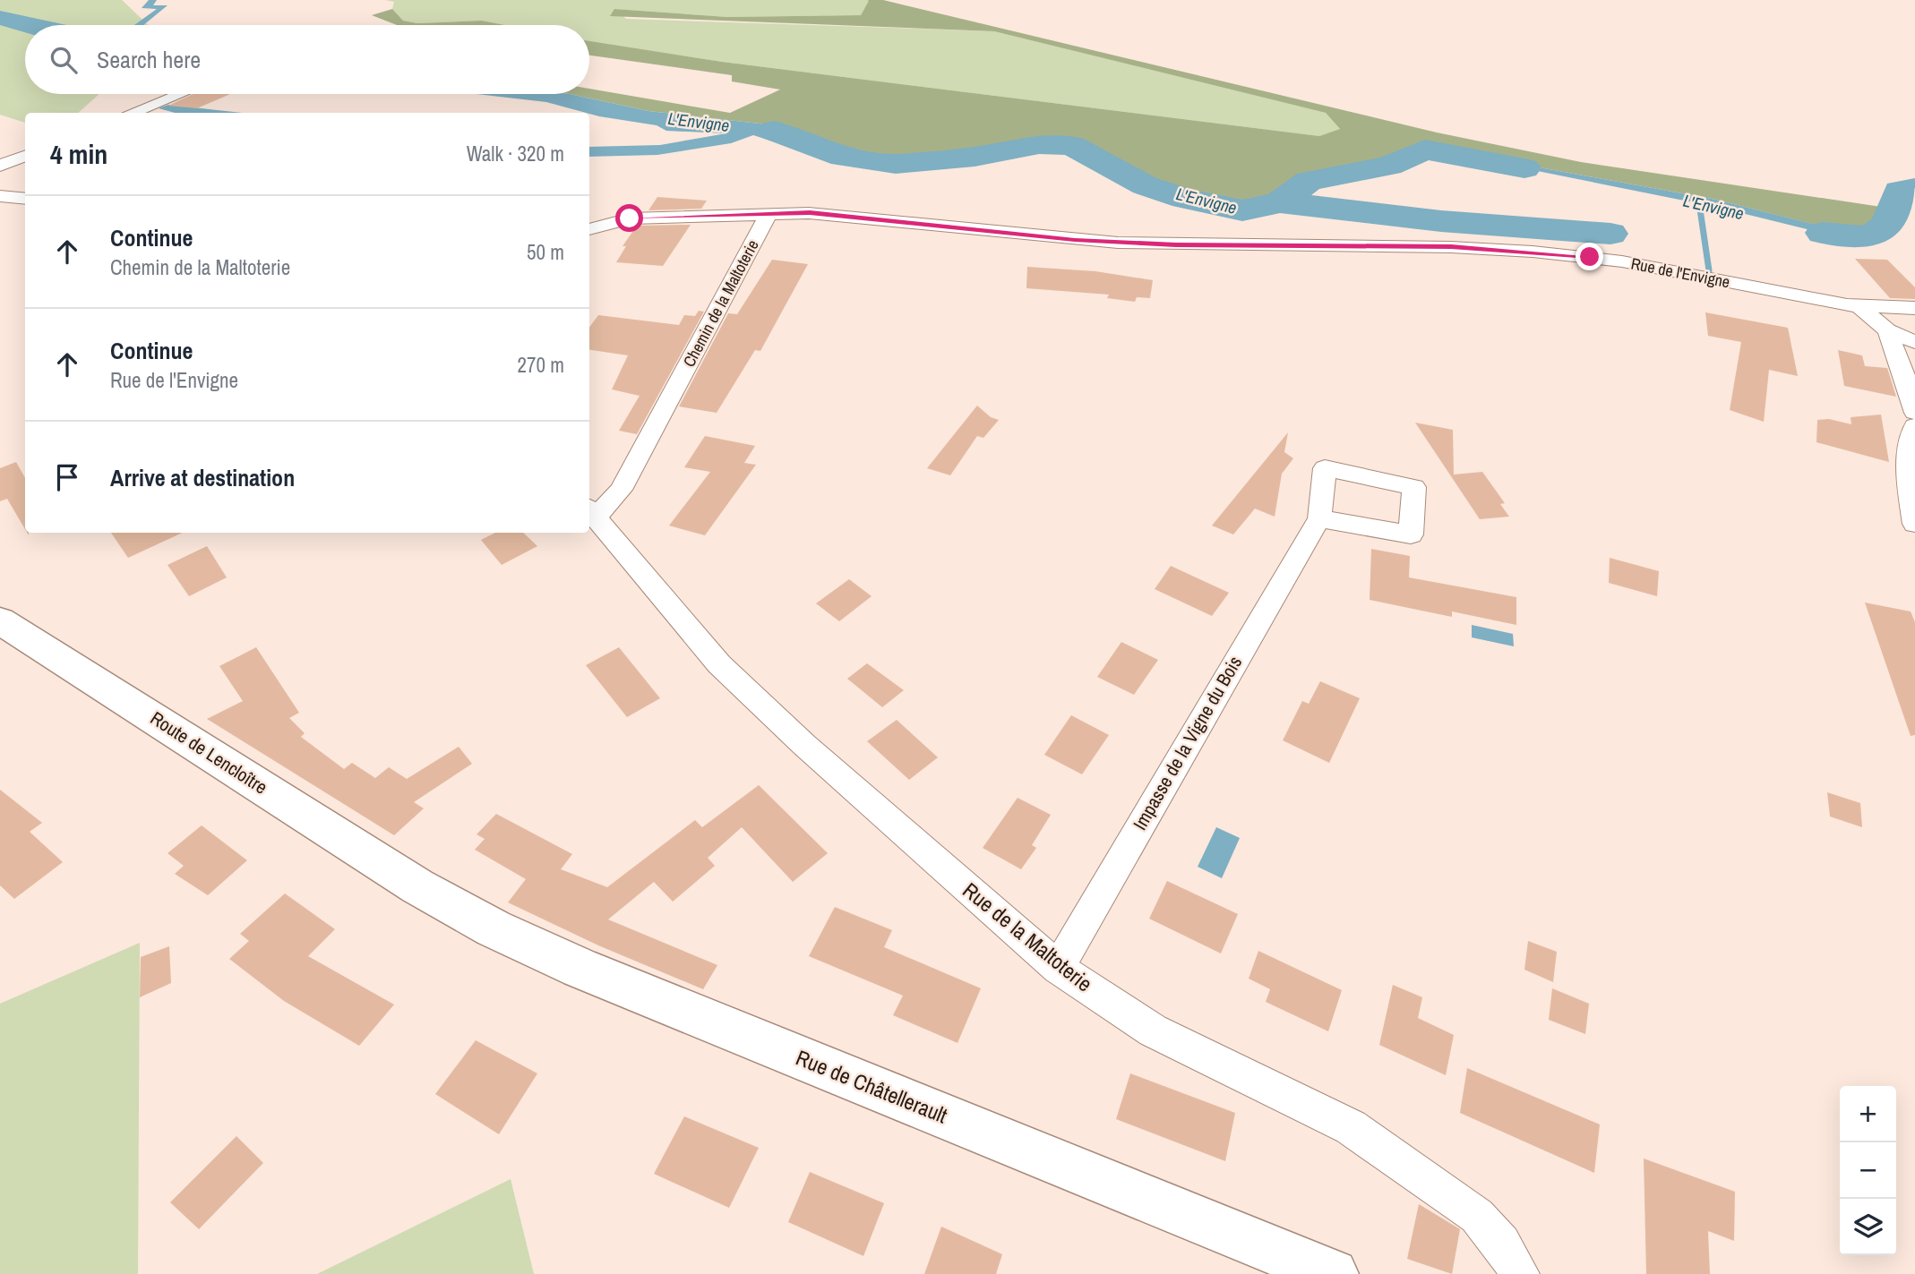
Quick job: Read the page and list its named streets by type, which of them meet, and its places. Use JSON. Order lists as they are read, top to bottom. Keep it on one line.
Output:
{"streets":{"main road":["Route de Lencloître","Rue de Châtellerault"],"street":["Rue de l'Envigne","Chemin de la Maltoterie","Impasse de la Vigne du Bois","Rue de la Maltoterie"]},"crossings":[["Rue de l'Envigne","Chemin de la Maltoterie"],["Chemin de la Maltoterie","Rue de la Maltoterie"],["Impasse de la Vigne du Bois","Rue de la Maltoterie"],["Route de Lencloître","Rue de Châtellerault"]],"water":["L'Envigne"],"page":{"search":"Search here","heading":["4 min","Walk · 320 m"],"list":[["Continue","Chemin de la Maltoterie","50 m"],["Continue","Rue de l'Envigne","270 m"],"Arrive at destination"],"map_buttons":["+","−"]}}
